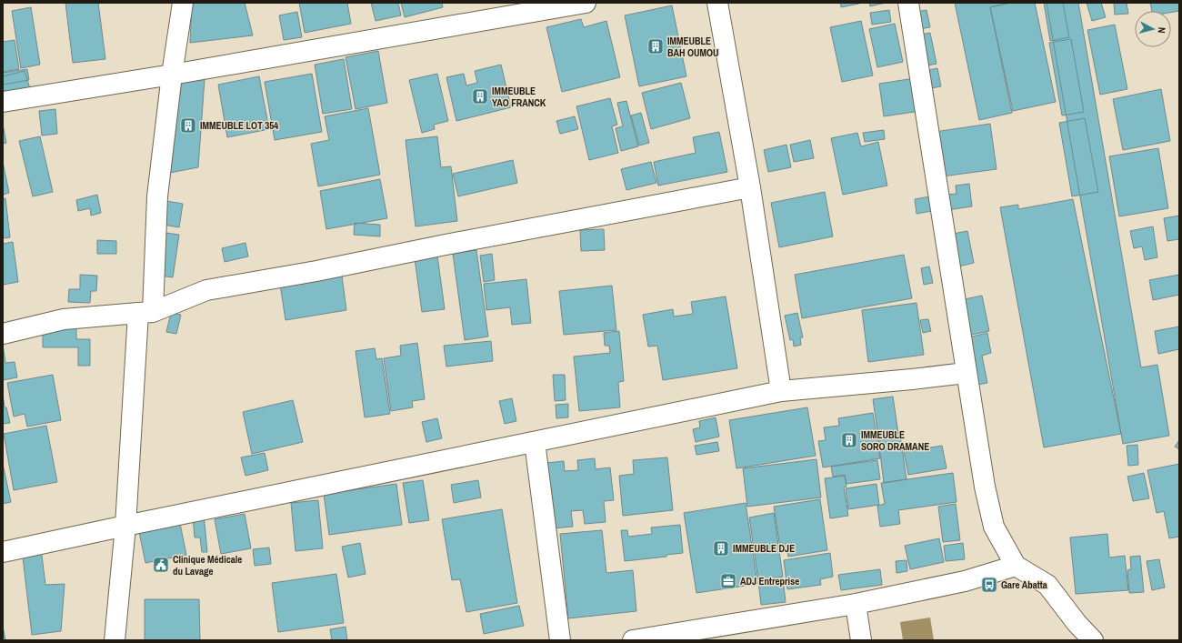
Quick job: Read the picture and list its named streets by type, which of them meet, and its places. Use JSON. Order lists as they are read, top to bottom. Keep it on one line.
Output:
{"places":{"building":["IMMEUBLE BAH OUMOU","IMMEUBLE YAO FRANCK","IMMEUBLE LOT 354","IMMEUBLE SORO DRAMANE","IMMEUBLE DJE"],"public building":["Clinique Médicale du Lavage"],"office":["ADJ Entreprise"],"bus stop":["Gare Abatta"]},"north":"right"}
